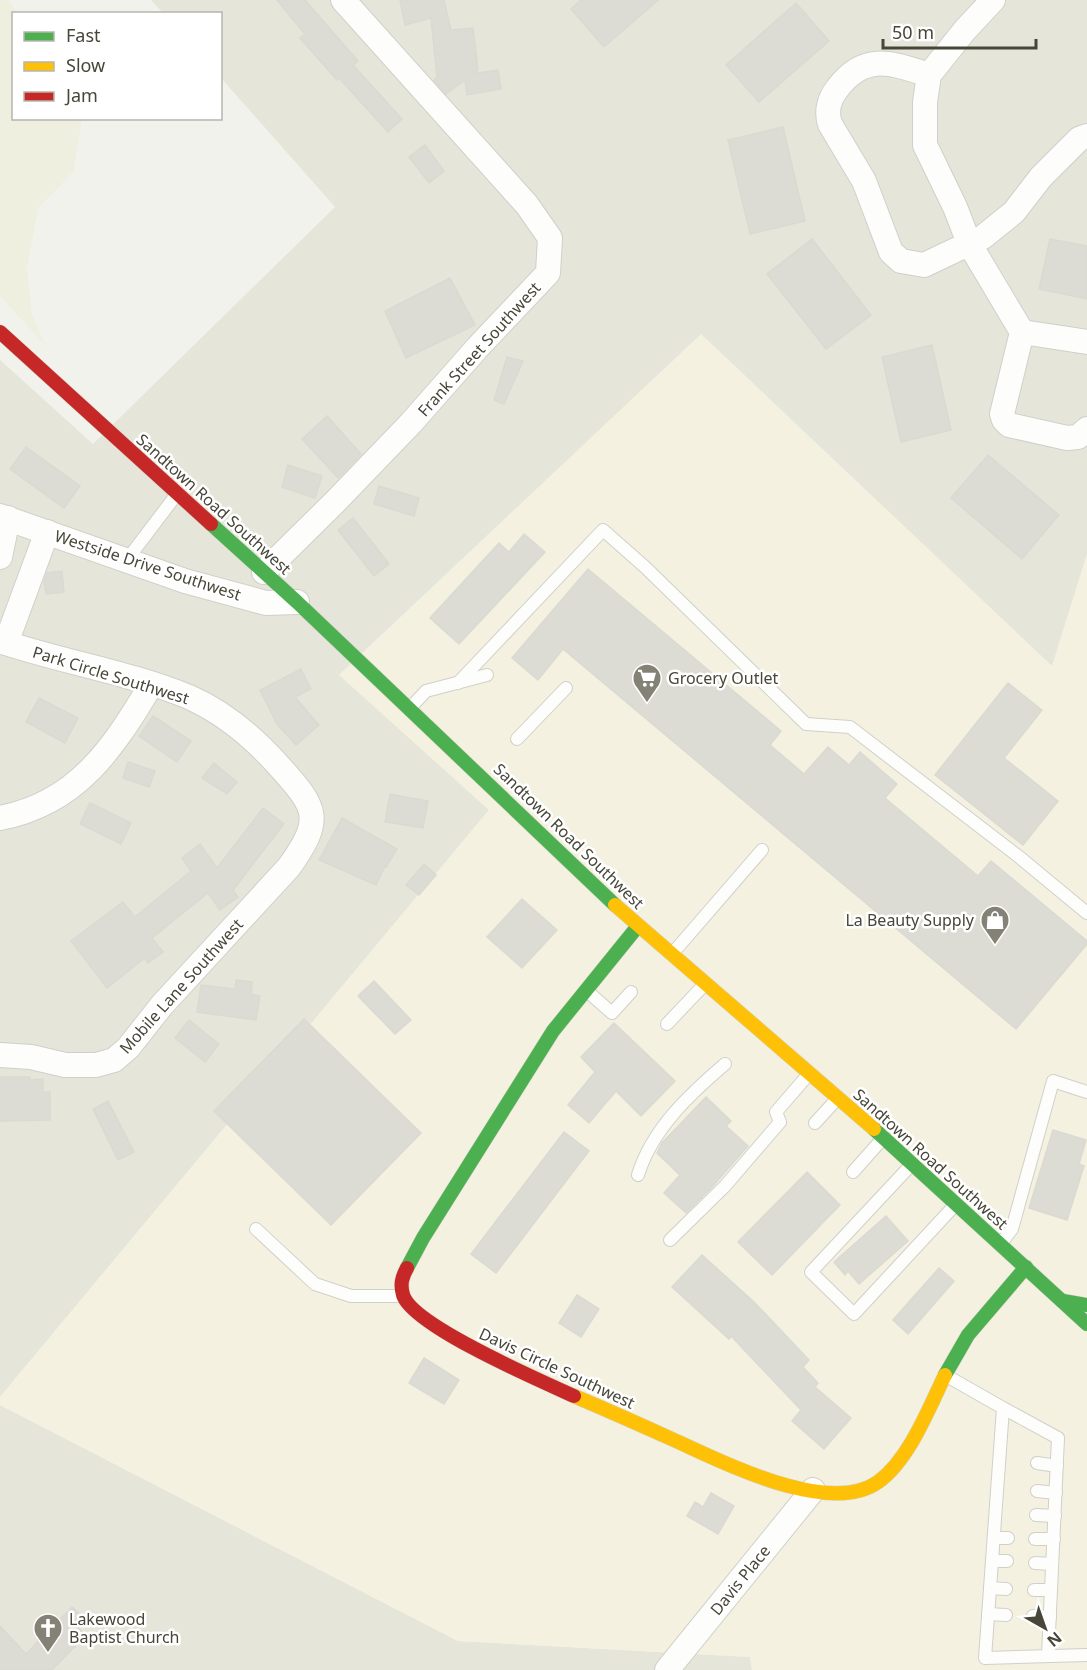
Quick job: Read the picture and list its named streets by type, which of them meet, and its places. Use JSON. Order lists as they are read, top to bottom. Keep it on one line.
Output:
{"streets":{"street":["Frank Street Southwest","Sandtown Road Southwest","Westside Drive Southwest","Park Circle Southwest","Mobile Lane Southwest","Davis Circle Southwest","Davis Place"]},"crossings":[["Frank Street Southwest","Sandtown Road Southwest"],["Sandtown Road Southwest","Westside Drive Southwest"],["Sandtown Road Southwest","Davis Circle Southwest"],["Park Circle Southwest","Mobile Lane Southwest"],["Davis Circle Southwest","Davis Place"]],"places":{"supermarket":["Grocery Outlet"],"shop":["La Beauty Supply"],"church":["Lakewood Baptist Church"]},"legend":["Fast","Slow","Jam"],"scale_bar":"50 m","north":"bottom right"}
